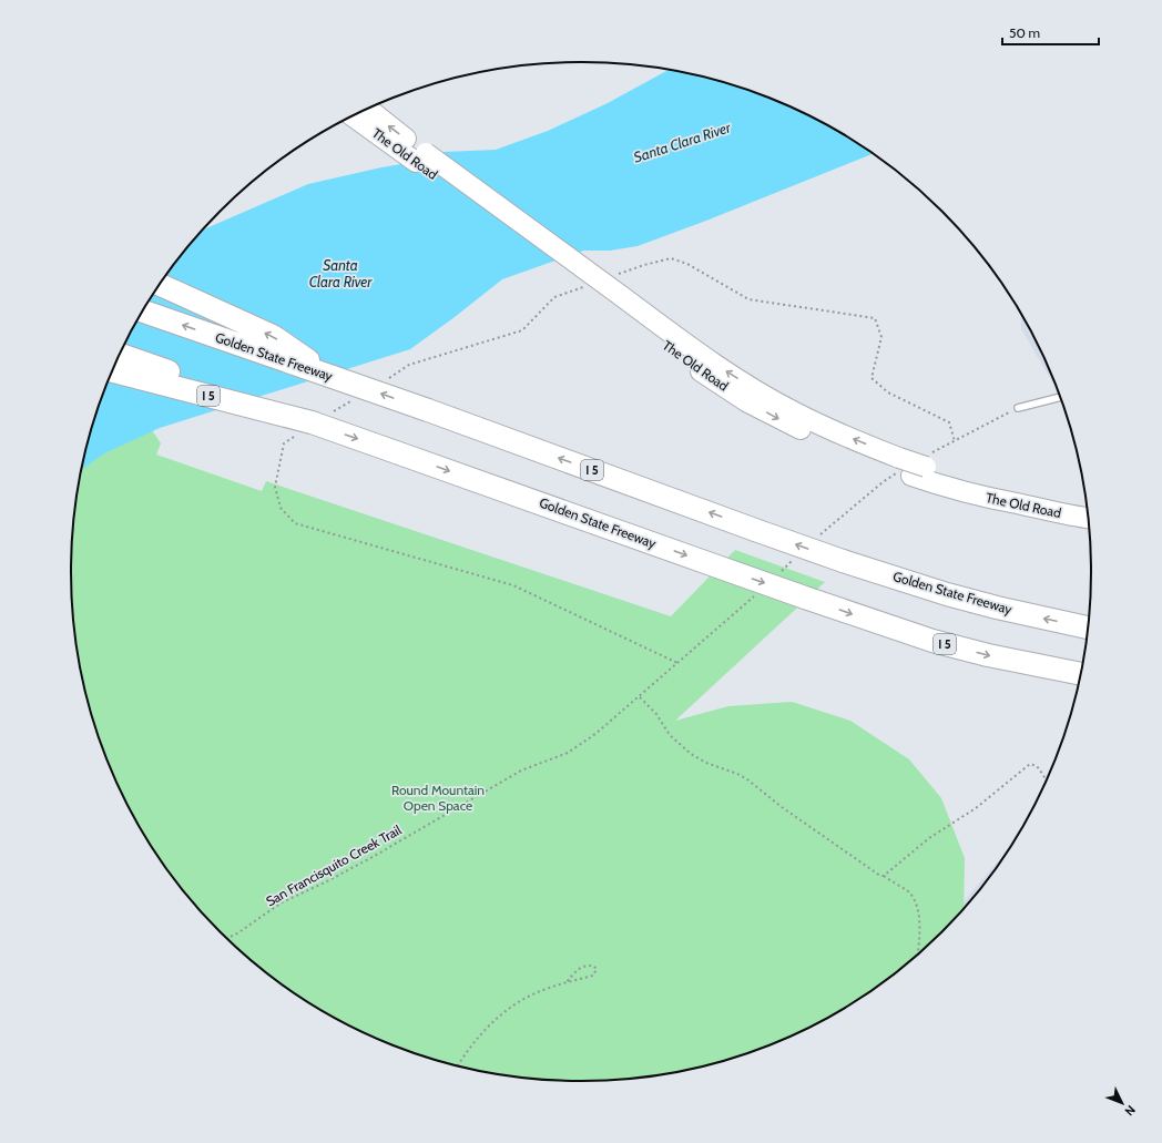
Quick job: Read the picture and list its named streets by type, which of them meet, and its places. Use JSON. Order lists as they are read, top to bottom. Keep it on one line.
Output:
{"streets":{"highway":["Golden State Freeway","I 5"],"main road":["The Old Road"],"path":["San Francisquito Creek Trail"]},"crossings":[["Golden State Freeway","I 5"],["Golden State Freeway","San Francisquito Creek Trail"],["I 5","San Francisquito Creek Trail"]],"water":["Santa Clara River"],"parks":["Round Mountain Open Space"],"scale_bar":"50 m","north":"bottom right"}
